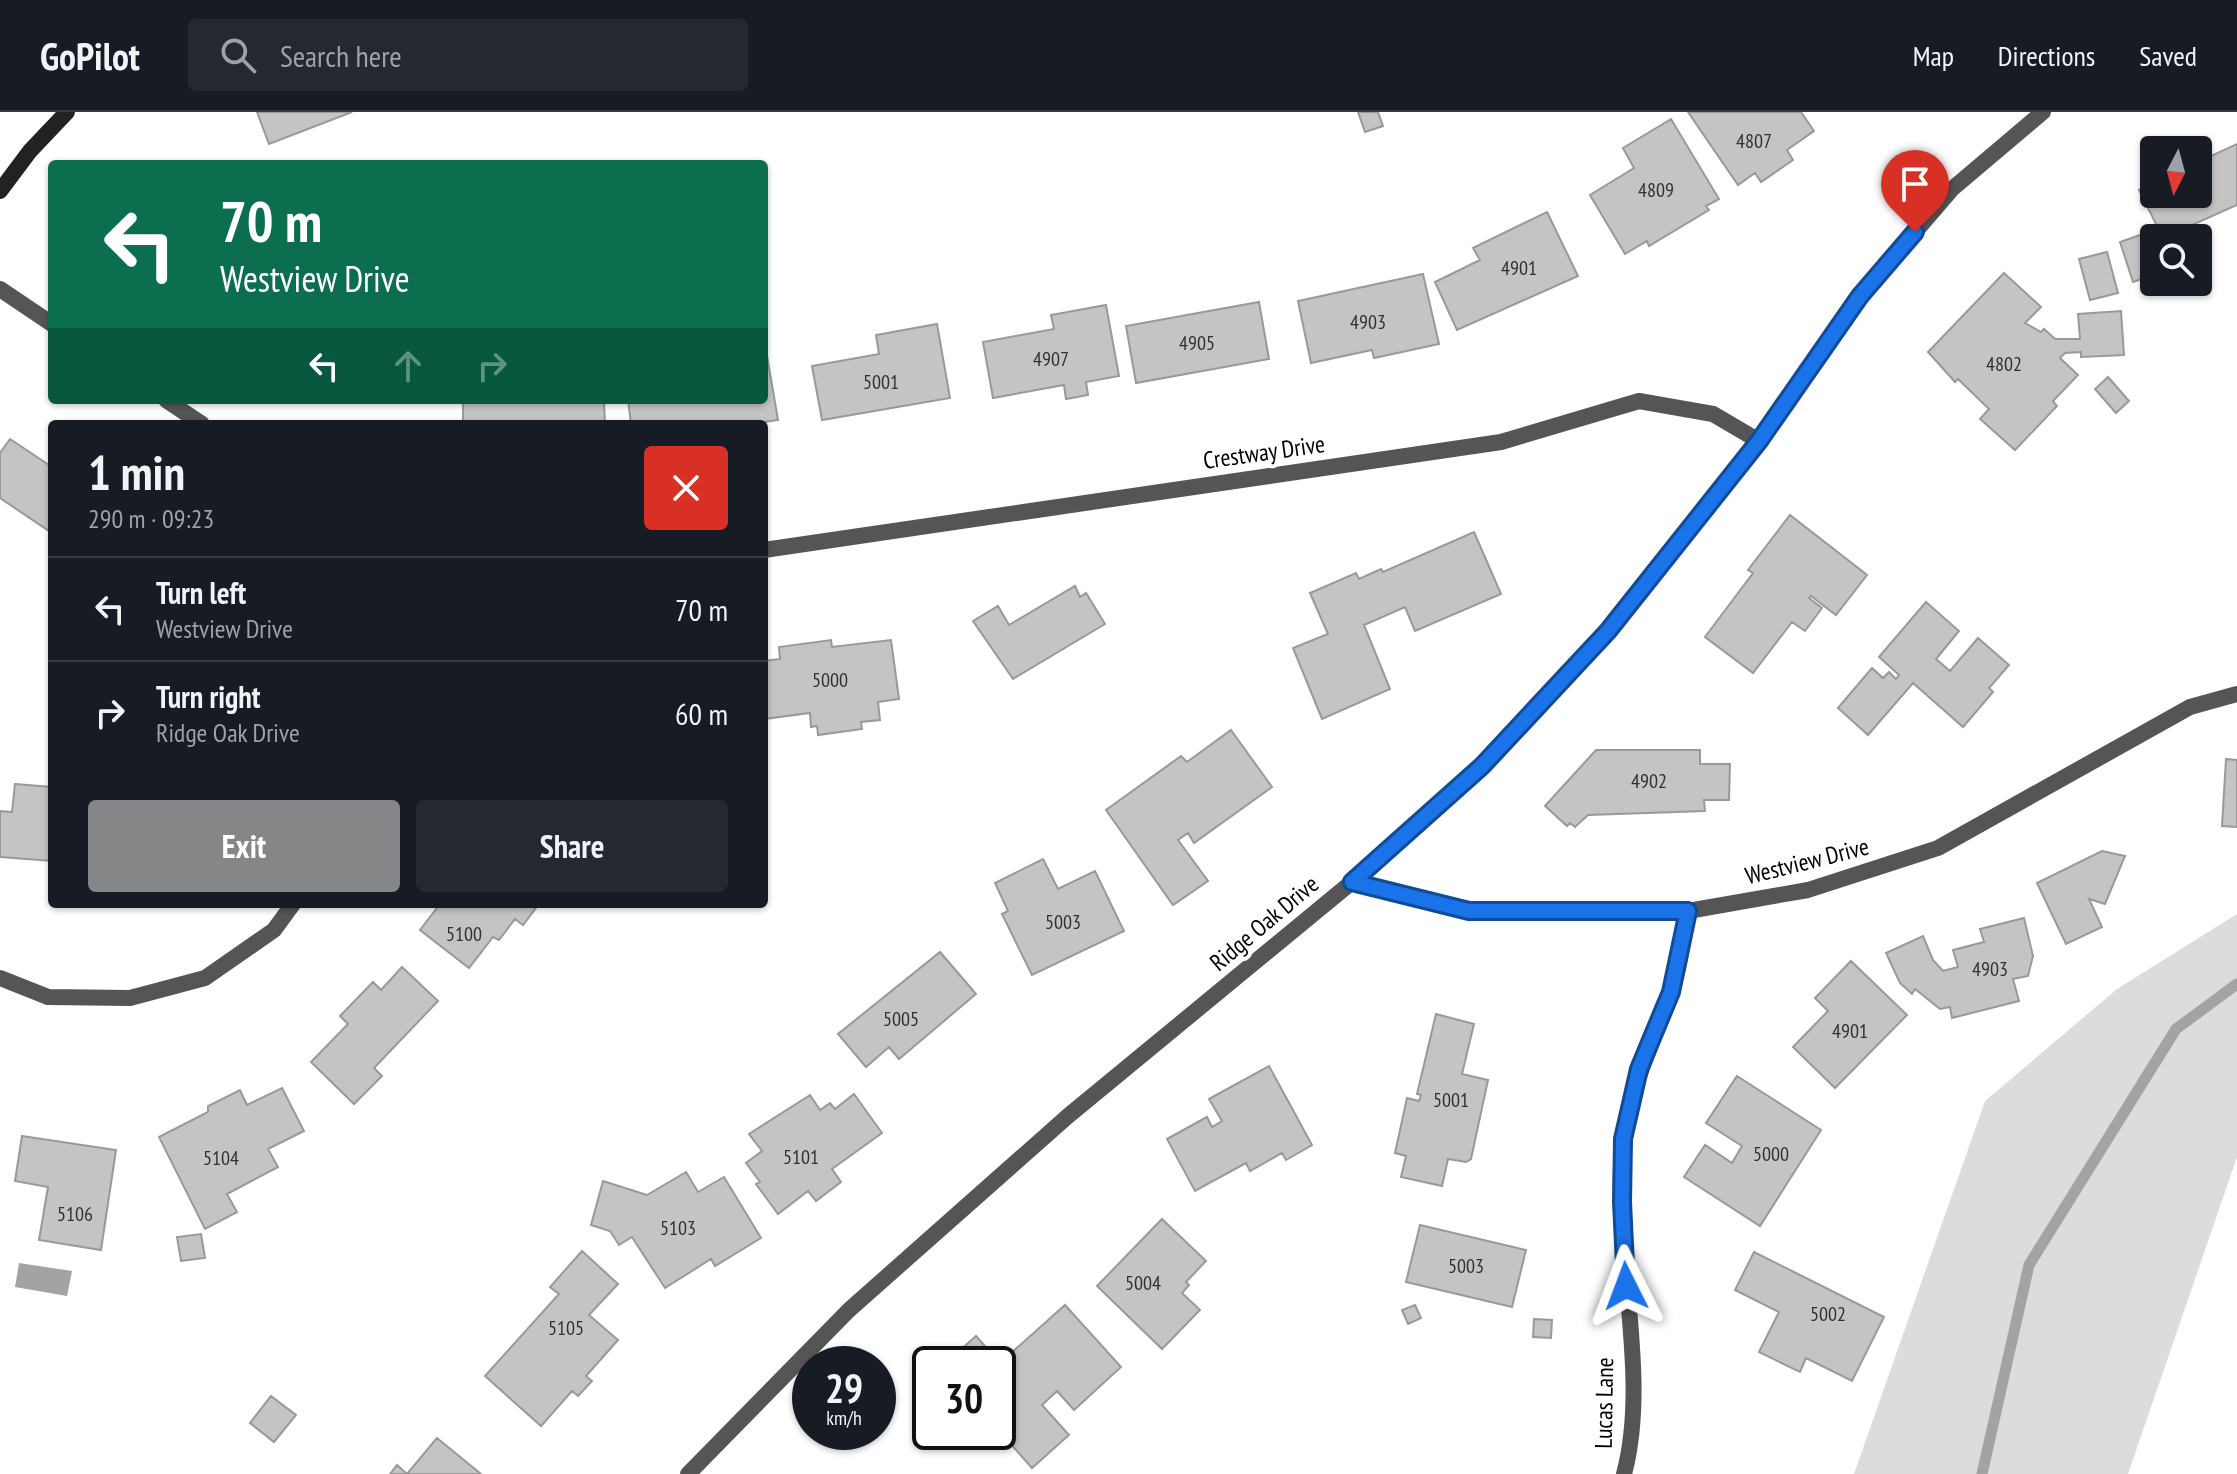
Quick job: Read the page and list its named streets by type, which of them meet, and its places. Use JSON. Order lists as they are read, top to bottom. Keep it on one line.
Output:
{"streets":{"street":["Crestway Drive","Westview Drive","Ridge Oak Drive","Lucas Lane"]},"crossings":[["Crestway Drive","Ridge Oak Drive"],["Westview Drive","Ridge Oak Drive"],["Westview Drive","Lucas Lane"]],"house_numbers":["4807","4809","4901","4903","4905","4907","4802","5001","5000","4902","5003","5100","4903","5005","4901","5001","5000","5101","5104","5106","5103","5003","5004","5002","5105"],"north":"bottom","page":{"header":"GoPilot","search":"Search here","nav":["Map","Directions","Saved"],"turn":["70 m","Westview Drive"],"heading":["1 min","290 m · 09:23"],"list":[{"name":"Turn left","note":"Westview Drive","value":"70 m"},{"name":"Turn right","note":"Ridge Oak Drive","value":"60 m"}],"buttons":["Exit","Share"],"speed":"29 km/h","limit":"30"}}
